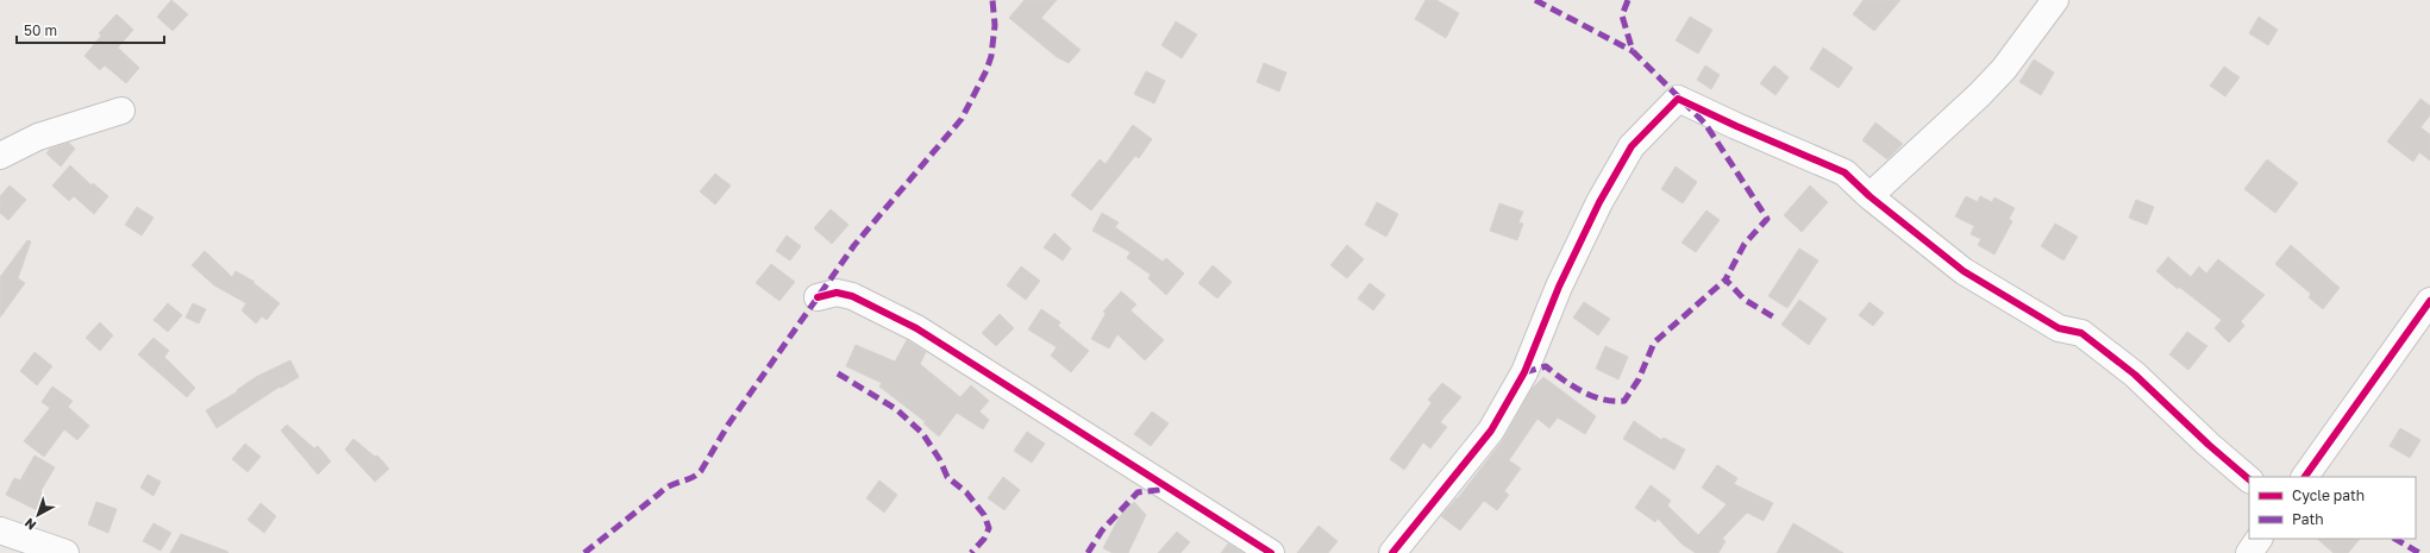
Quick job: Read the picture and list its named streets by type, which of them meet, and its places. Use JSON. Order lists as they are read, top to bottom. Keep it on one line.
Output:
{"legend":["Cycle path","Path"],"scale_bar":"50 m","north":"bottom left"}
